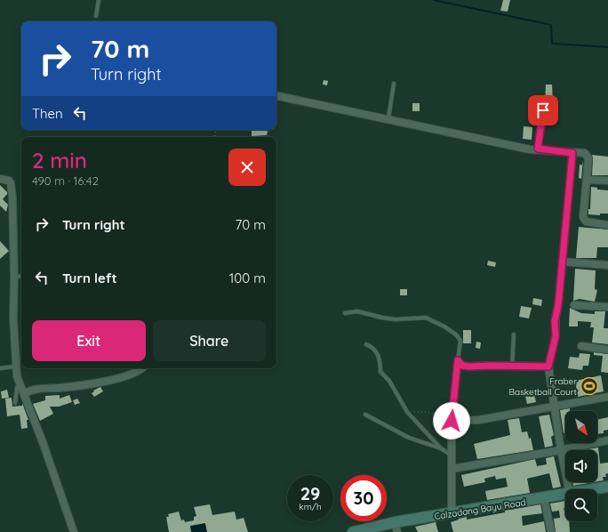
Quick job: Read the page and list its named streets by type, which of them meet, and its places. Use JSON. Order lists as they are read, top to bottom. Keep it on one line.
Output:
{"streets":{"street":["Calzadang Bayu Road"]},"places":{"sports":["Fraber Basketball Court"]},"north":"bottom right","page":{"turn":["70 m","Turn right"],"then":"Then","heading":["2 min","490 m · 16:42"],"list":[{"name":"Turn right","value":"70 m"},{"name":"Turn left","value":"100 m"}],"buttons":["Exit","Share"],"speed":"29 km/h","limit":"30"}}
